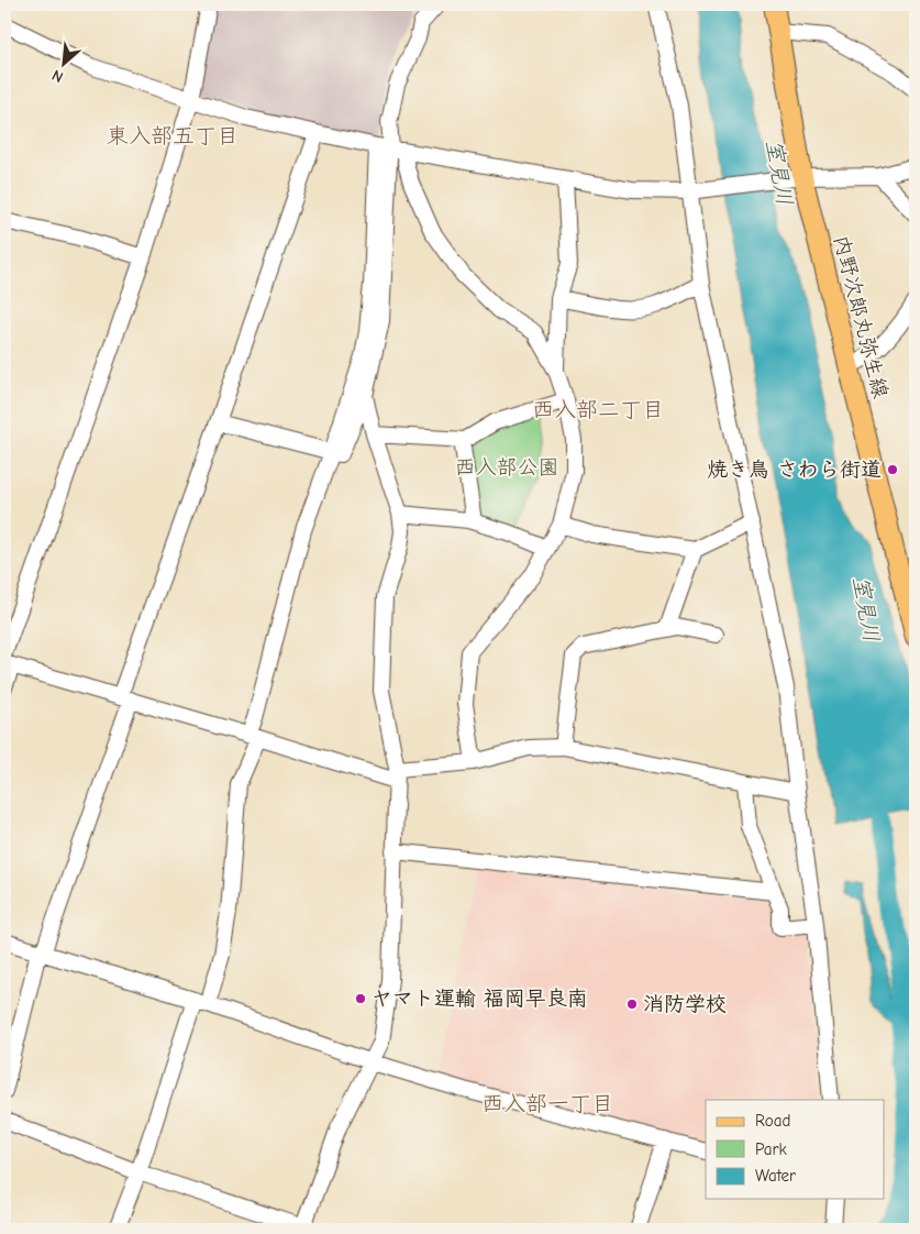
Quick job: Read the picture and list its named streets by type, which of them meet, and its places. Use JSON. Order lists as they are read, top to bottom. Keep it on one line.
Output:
{"streets":{"main road":["内野次郎丸弥生線"]},"districts":["東入部五丁目","西入部二丁目","西入部一丁目"],"water":["室見川"],"parks":["西入部公園"],"places":["焼き鳥 さわら街道","ヤマト運輸 福岡早良南","消防学校"],"legend":["Road","Park","Water"],"north":"bottom left"}
